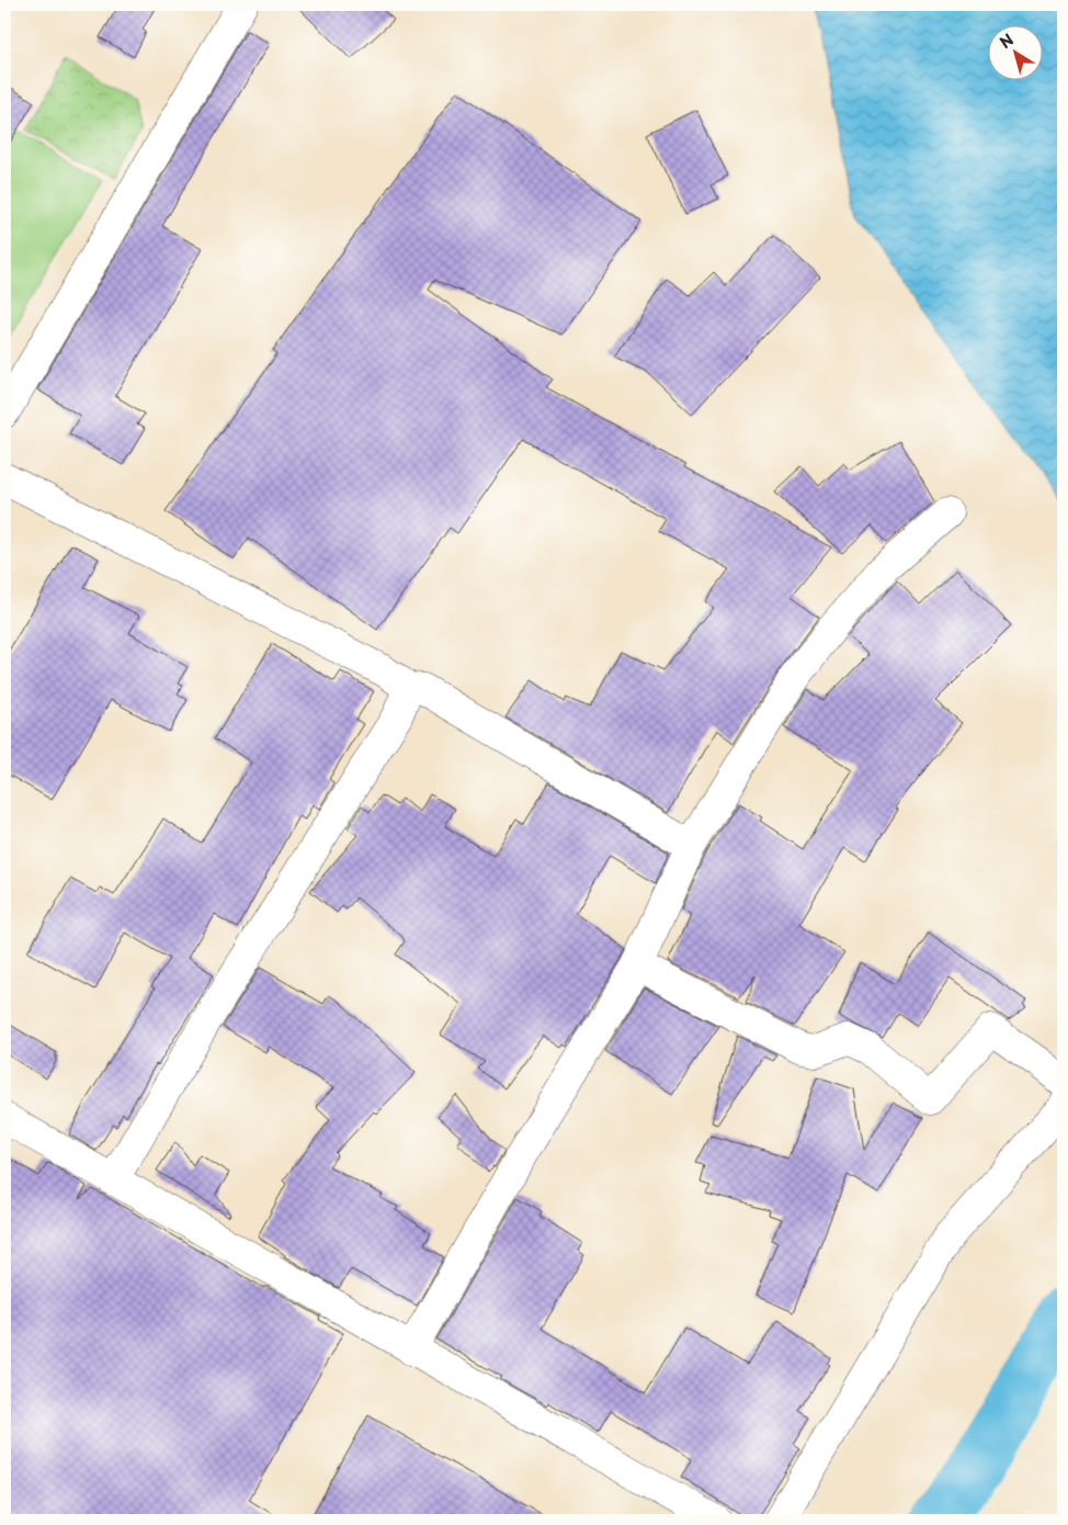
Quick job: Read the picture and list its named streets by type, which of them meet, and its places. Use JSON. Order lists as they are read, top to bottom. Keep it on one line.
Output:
{"north":"top left"}
